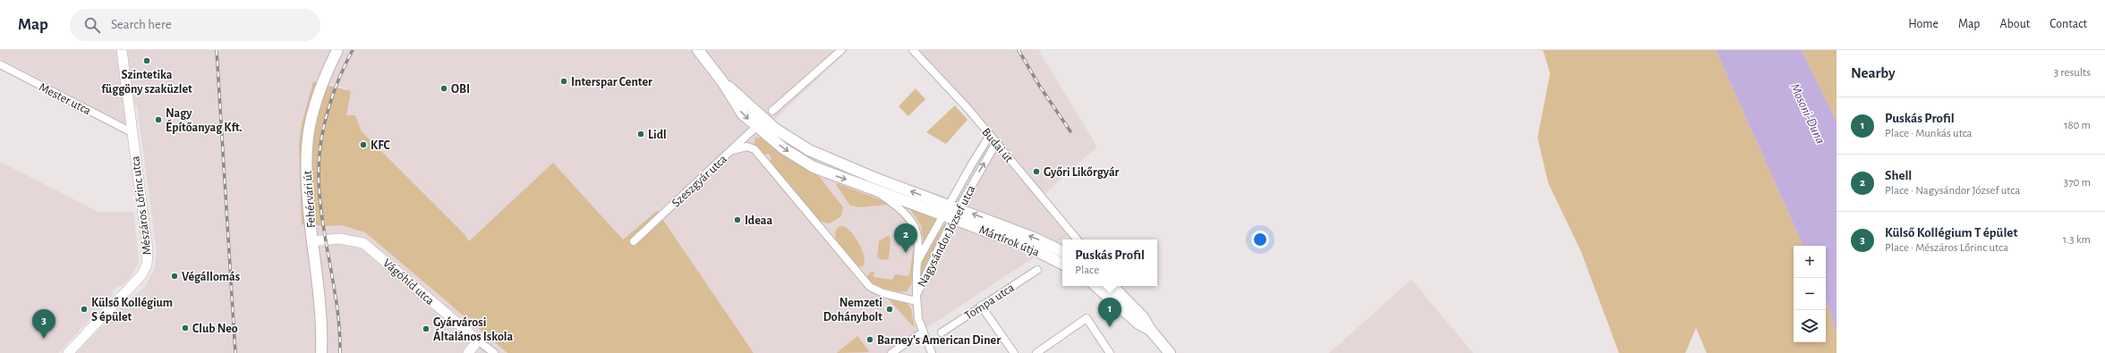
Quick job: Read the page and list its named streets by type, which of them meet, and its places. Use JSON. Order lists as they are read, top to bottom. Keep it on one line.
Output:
{"streets":{"main road":["Fehérvári út","Mártírok útja"],"street":["Mester utca","Budai út","Szeszgyár utca","Mészáros Lőrinc utca","Nagysándor József utca","Vágóhíd utca","Tompa utca"]},"crossings":[["Mester utca","Mészáros Lőrinc utca"],["Budai út","Nagysándor József utca"],["Fehérvári út","Vágóhíd utca"],["Nagysándor József utca","Mártírok útja"]],"water":["Mosoni-Duna"],"places":["Szintetika függöny szaküzlet","Interspar Center","OBI","Nagy Építőanyag Kft.","Lidl","KFC","Győri Likőrgyár","Ideaa","Végállomás","Külső Kollégium S épület","Nemzeti Dohánybolt","Club Neo","Gyárvárosi Általános Iskola","Barney's American Diner"],"page":{"header":"Map","search":"Search here","nav":["Home","Map","About","Contact"],"heading":["Nearby","3 results"],"list":[{"mark":"1","name":"Puskás Profil","note":"Place · Munkás utca","value":"180 m"},{"mark":"2","name":"Shell","note":"Place · Nagysándor József utca","value":"370 m"},{"mark":"3","name":"Külső Kollégium T épület","note":"Place · Mészáros Lőrinc utca","value":"1.3 km"}],"pins":["2","1","3"],"popup":["Puskás Profil","Place"],"map_buttons":["+","−"]}}
